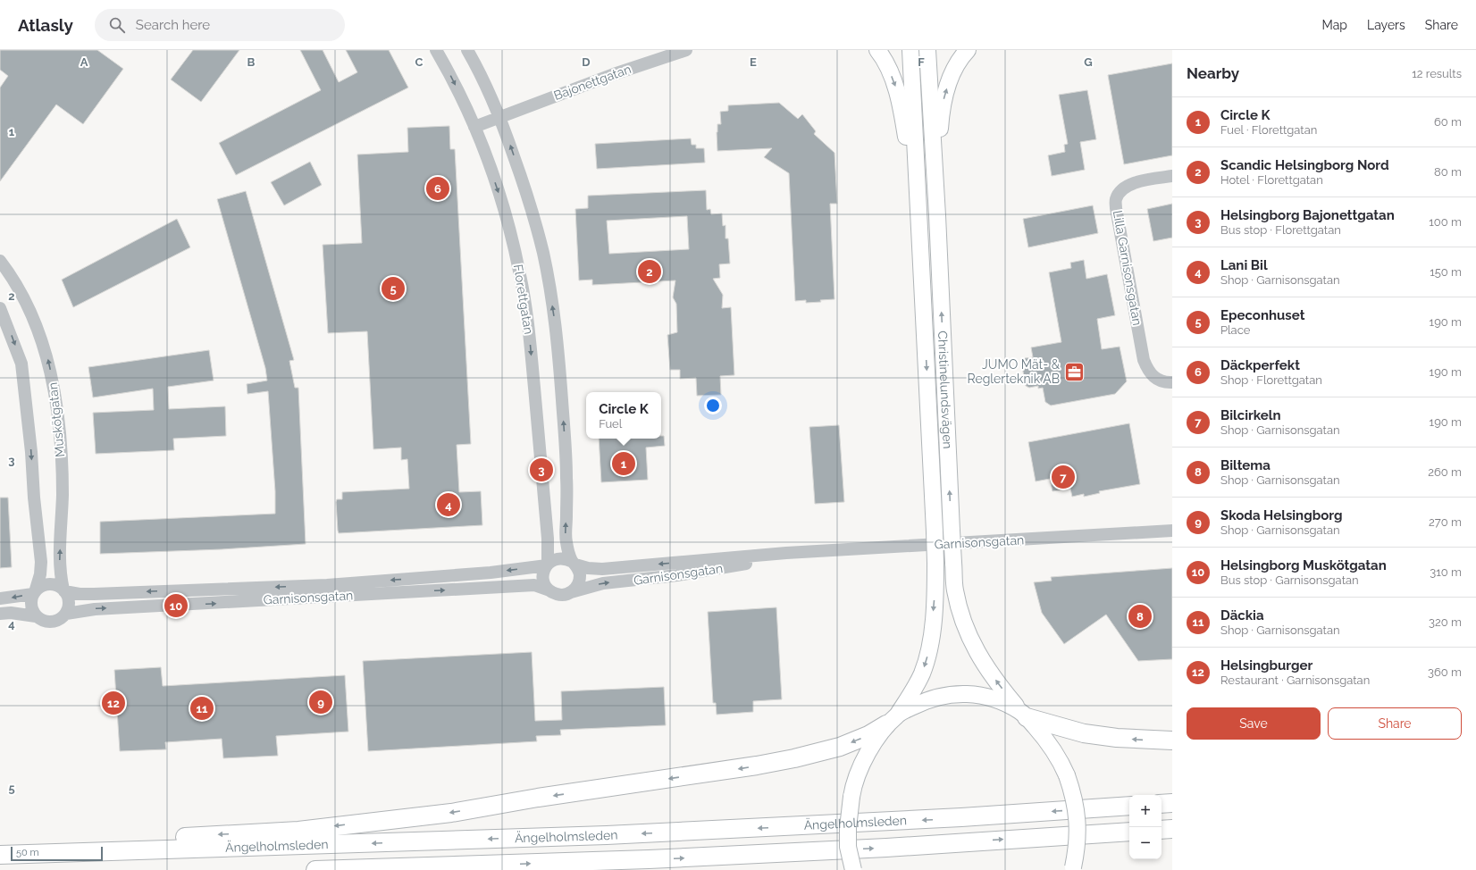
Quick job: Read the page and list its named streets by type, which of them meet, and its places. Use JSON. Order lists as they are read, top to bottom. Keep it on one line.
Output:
{"streets":{"highway":["Ängelholmsleden"],"main road":["Christinelundsvägen"],"street":["Bajonettgatan","Lilla Garnisonsgatan","Florettgatan","Muskötgatan","Garnisonsgatan"]},"crossings":[["Bajonettgatan","Florettgatan"],["Florettgatan","Garnisonsgatan"],["Muskötgatan","Garnisonsgatan"]],"places":{"office":["JUMO Mät- & Reglerteknik AB"]},"scale_bar":"50 m","page":{"header":"Atlasly","search":"Search here","nav":["Map","Layers","Share"],"heading":["Nearby","12 results"],"list":[{"mark":"1","name":"Circle K","note":"Fuel · Florettgatan","value":"60 m"},{"mark":"2","name":"Scandic Helsingborg Nord","note":"Hotel · Florettgatan","value":"80 m"},{"mark":"3","name":"Helsingborg Bajonettgatan","note":"Bus stop · Florettgatan","value":"100 m"},{"mark":"4","name":"Lani Bil","note":"Shop · Garnisonsgatan","value":"150 m"},{"mark":"5","name":"Epeconhuset","note":"Place","value":"190 m"},{"mark":"6","name":"Däckperfekt","note":"Shop · Florettgatan","value":"190 m"},{"mark":"7","name":"Bilcirkeln","note":"Shop · Garnisonsgatan","value":"190 m"},{"mark":"8","name":"Biltema","note":"Shop · Garnisonsgatan","value":"260 m"},{"mark":"9","name":"Skoda Helsingborg","note":"Shop · Garnisonsgatan","value":"270 m"},{"mark":"10","name":"Helsingborg Muskötgatan","note":"Bus stop · Garnisonsgatan","value":"310 m"},{"mark":"11","name":"Däckia","note":"Shop · Garnisonsgatan","value":"320 m"},{"mark":"12","name":"Helsingburger","note":"Restaurant · Garnisonsgatan","value":"360 m"}],"pins":["6","2","5","1","3","7","4","10","8","9","12","11"],"popup":["Circle K","Fuel"],"buttons":["Save","Share"],"map_buttons":["+","−"],"scale":"50 m"},"grid":{"columns":["A","B","C","D","E","F","G"],"rows":["1","2","3","4","5"]}}
